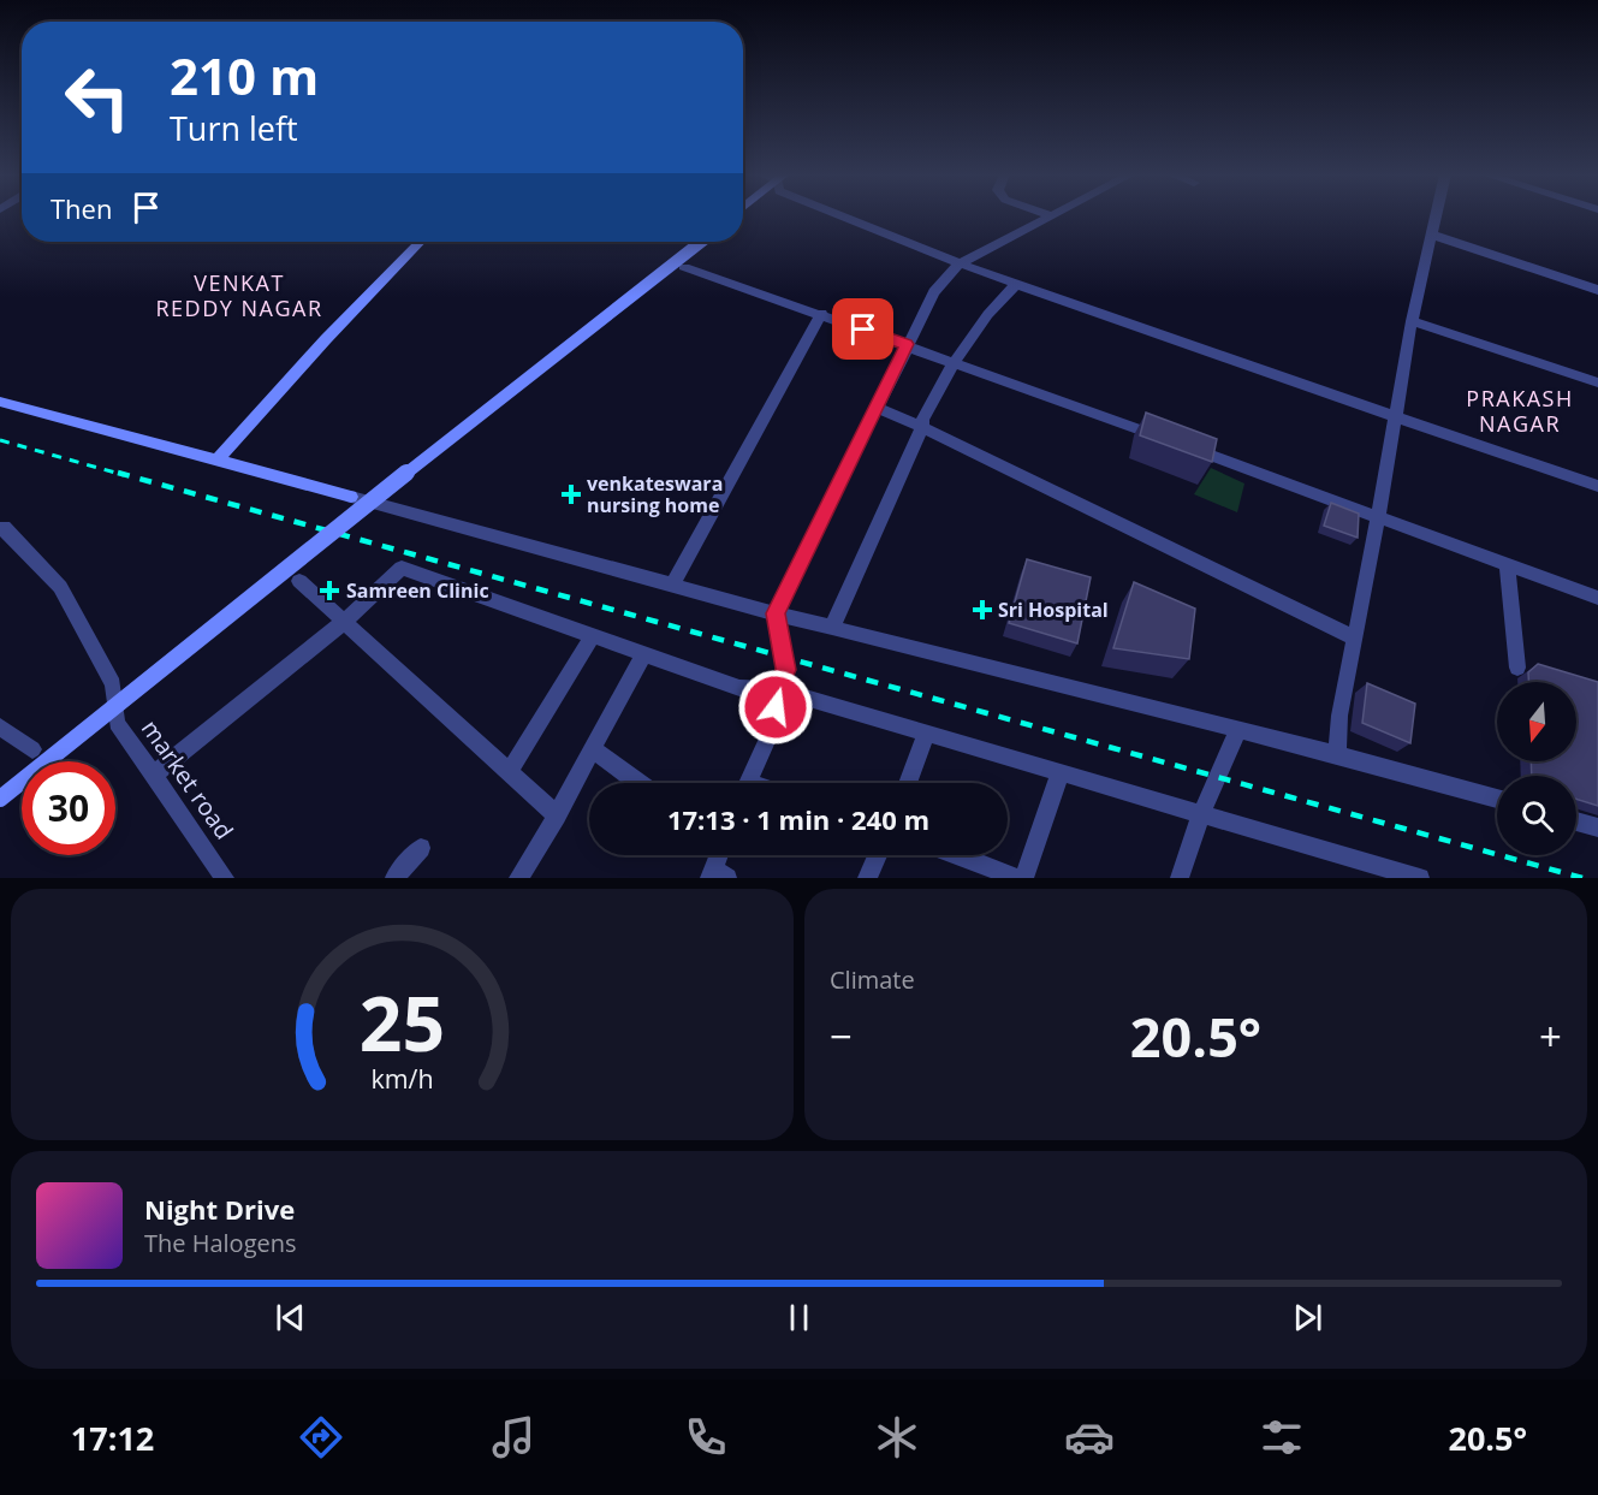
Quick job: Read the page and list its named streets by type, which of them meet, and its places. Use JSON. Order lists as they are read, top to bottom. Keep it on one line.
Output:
{"streets":{"street":["market road"]},"districts":["VENKAT REDDY NAGAR","PRAKASH NAGAR"],"places":{"health":["venkateswara nursing home","Samreen Clinic","Sri Hospital"]},"north":"bottom","page":{"turn":["210 m","Turn left"],"then":"Then","limit":"30","trip":"17:13 · 1 min · 240 m","tile":"Climate","heat":["−","20.5°","+"],"song":["Night Drive","The Halogens"],"tabs":["17:12","20.5°"],"gauge":["25","km/h"]}}
